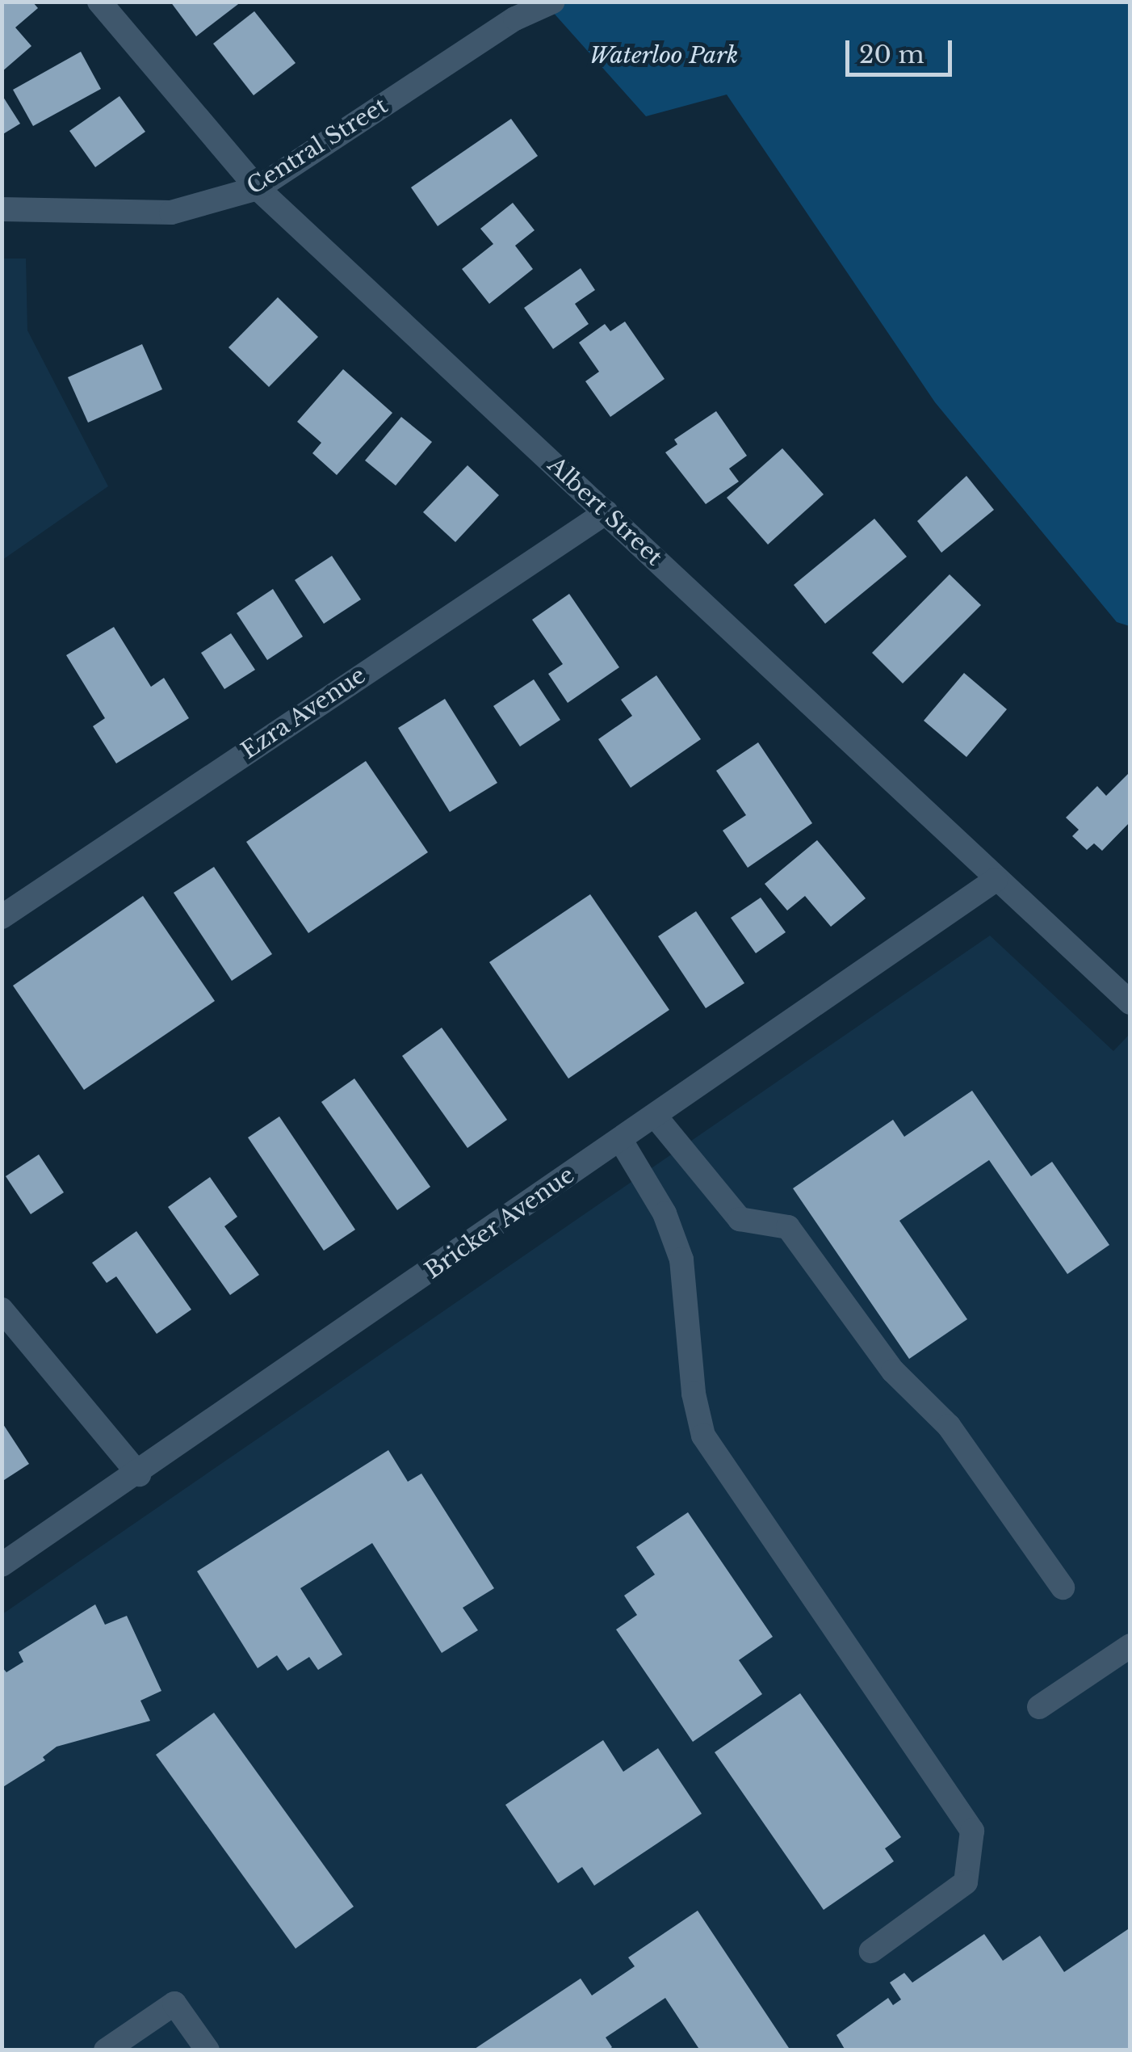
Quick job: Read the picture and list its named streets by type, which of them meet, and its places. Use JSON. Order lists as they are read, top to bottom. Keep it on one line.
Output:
{"streets":{"street":["Central Street","Albert Street","Ezra Avenue","Bricker Avenue"]},"crossings":[["Central Street","Albert Street"],["Albert Street","Ezra Avenue"],["Albert Street","Bricker Avenue"]],"parks":["Waterloo Park"],"scale_bar":"20 m"}
